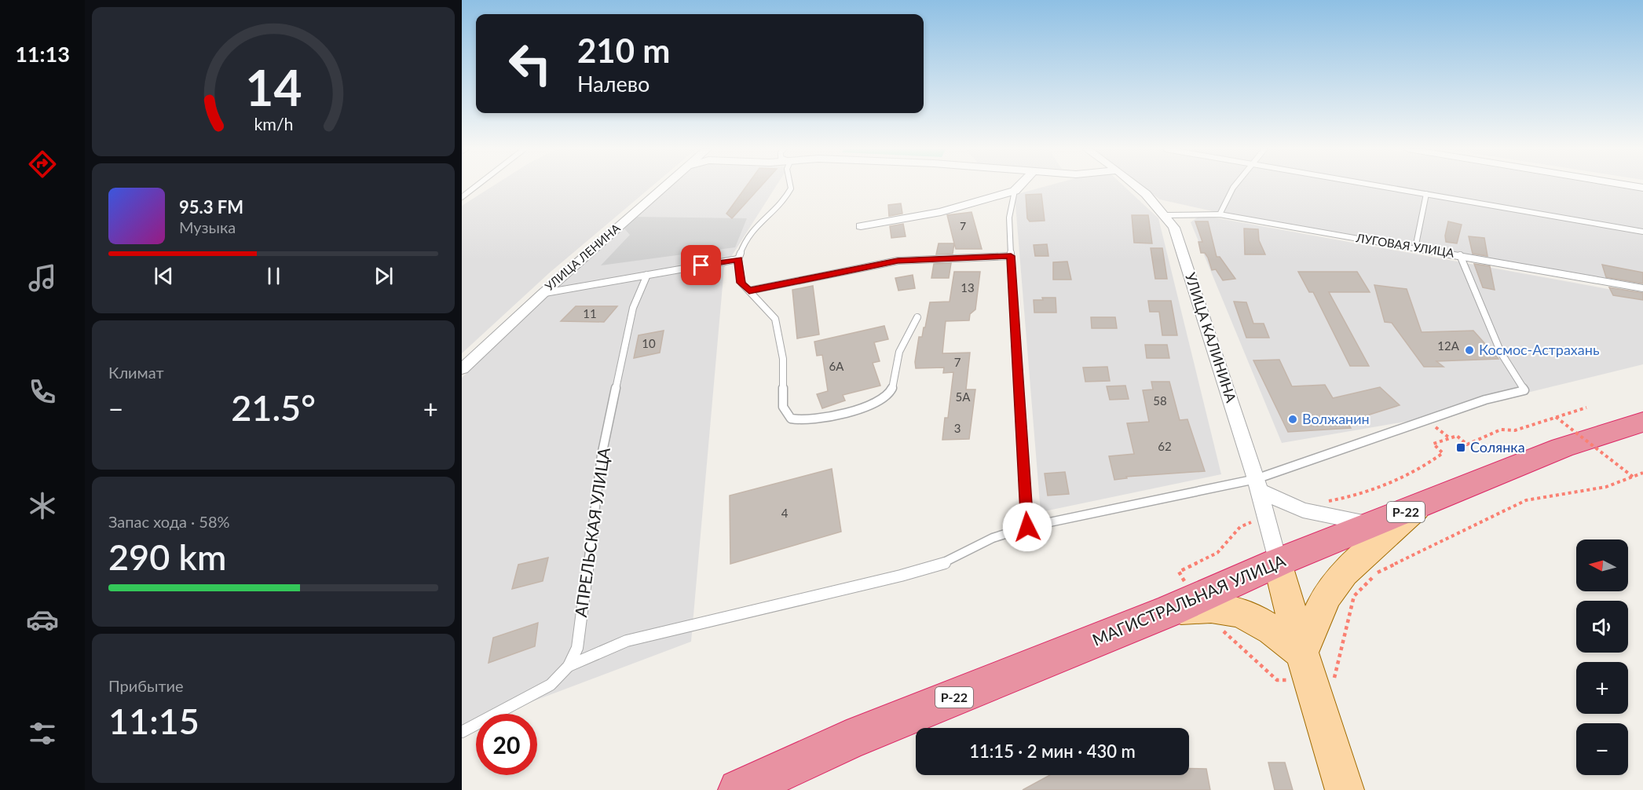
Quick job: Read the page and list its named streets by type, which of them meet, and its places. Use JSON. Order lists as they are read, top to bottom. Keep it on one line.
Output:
{"streets":{"highway":["Р-22","МАГИСТРАЛЬНАЯ УЛИЦА"],"street":["УЛИЦА ЛЕНИНА","УЛИЦА КАЛИНИНА"],"lane":["ЛУГОВАЯ УЛИЦА","АПРЕЛЬСКАЯ УЛИЦА"]},"crossings":[["ЛУГОВАЯ УЛИЦА","УЛИЦА КАЛИНИНА"],["УЛИЦА КАЛИНИНА","МАГИСТРАЛЬНАЯ УЛИЦА"]],"places":{"other":["Космос-Астрахань","Волжанин"],"transit":["Солянка"]},"house_numbers":["7","13","11","10","12А","7","6А","5А","58","3","62","4"],"north":"left","page":{"tabs":"11:13","turn":["210 m","Налево"],"song":["95.3 FM","Музыка"],"tile":["Климат",["Запас хода · 58%","290 km"],["Прибытие","11:15"]],"heat":["−","21.5°","+"],"map_buttons":["+","−"],"limit":"20","trip":"11:15 · 2 мин · 430 m","gauge":["14","km/h"]}}
